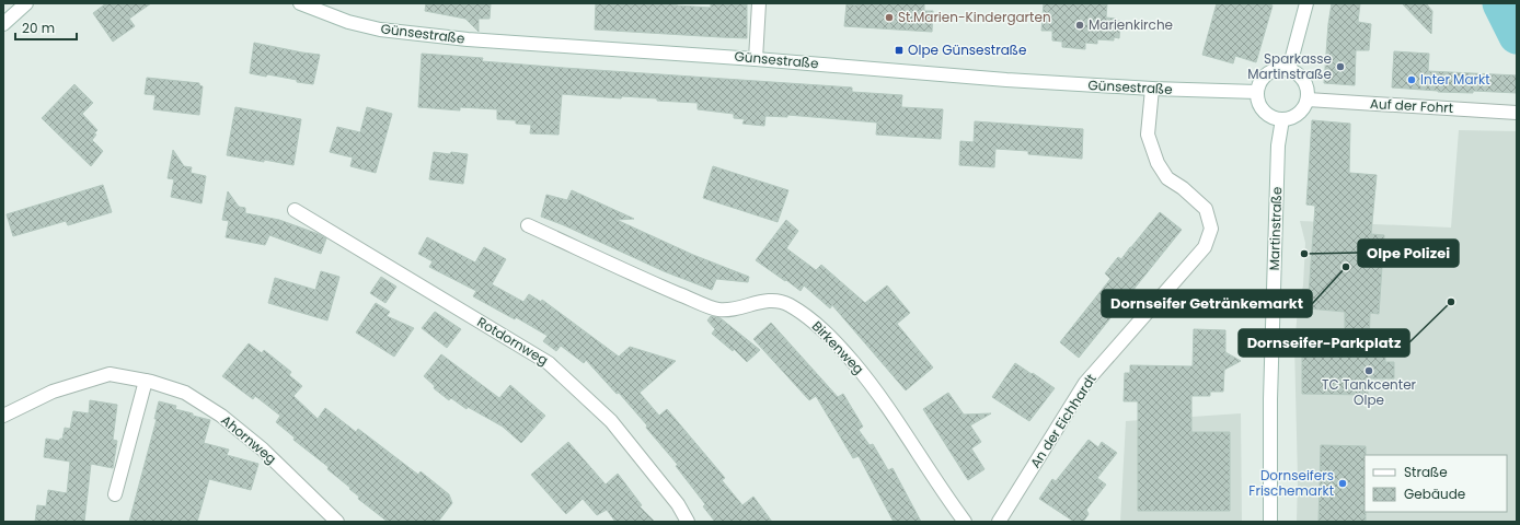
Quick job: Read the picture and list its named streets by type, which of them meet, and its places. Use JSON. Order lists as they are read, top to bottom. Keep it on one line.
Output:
{"streets":{"street":["Günsestraße","Auf der Fohrt","Martinstraße","Rotdornweg","Birkenweg","An der Eichhardt","Ahornweg"]},"crossings":[["Günsestraße","Auf der Fohrt"],["Günsestraße","Martinstraße"],["Günsestraße","An der Eichhardt"],["Auf der Fohrt","Martinstraße"]],"places":{"other":["St.Marien-Kindergarten","Marienkirche","Sparkasse Martinstraße","Inter Markt","Olpe Polizei","Dornseifer Getränkemarkt","Dornseifer-Parkplatz","TC Tankcenter Olpe","Dornseifers Frischemarkt"],"transit":["Olpe Günsestraße"]},"legend":["Straße","Gebäude"],"scale_bar":"20 m"}
